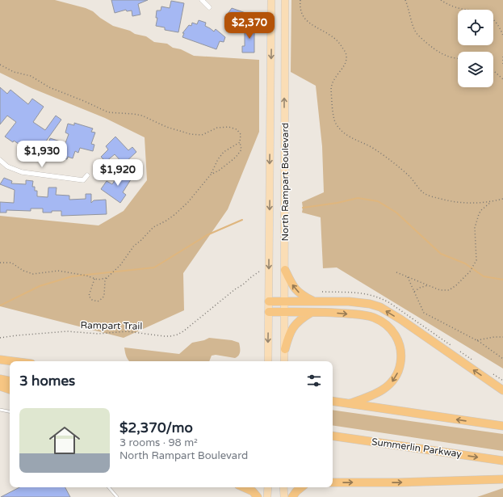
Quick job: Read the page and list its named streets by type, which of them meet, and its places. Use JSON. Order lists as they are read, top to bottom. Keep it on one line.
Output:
{"streets":{"highway":["Summerlin Parkway"],"main road":["North Rampart Boulevard"],"path":["Rampart Trail"]},"page":{"price":["$2,370","$1,930","$1,920"],"heading":"3 homes","list":[{"name":"$2,370/mo","note":"3 rooms · 98 m² · North Rampart Boulevard"}]}}
